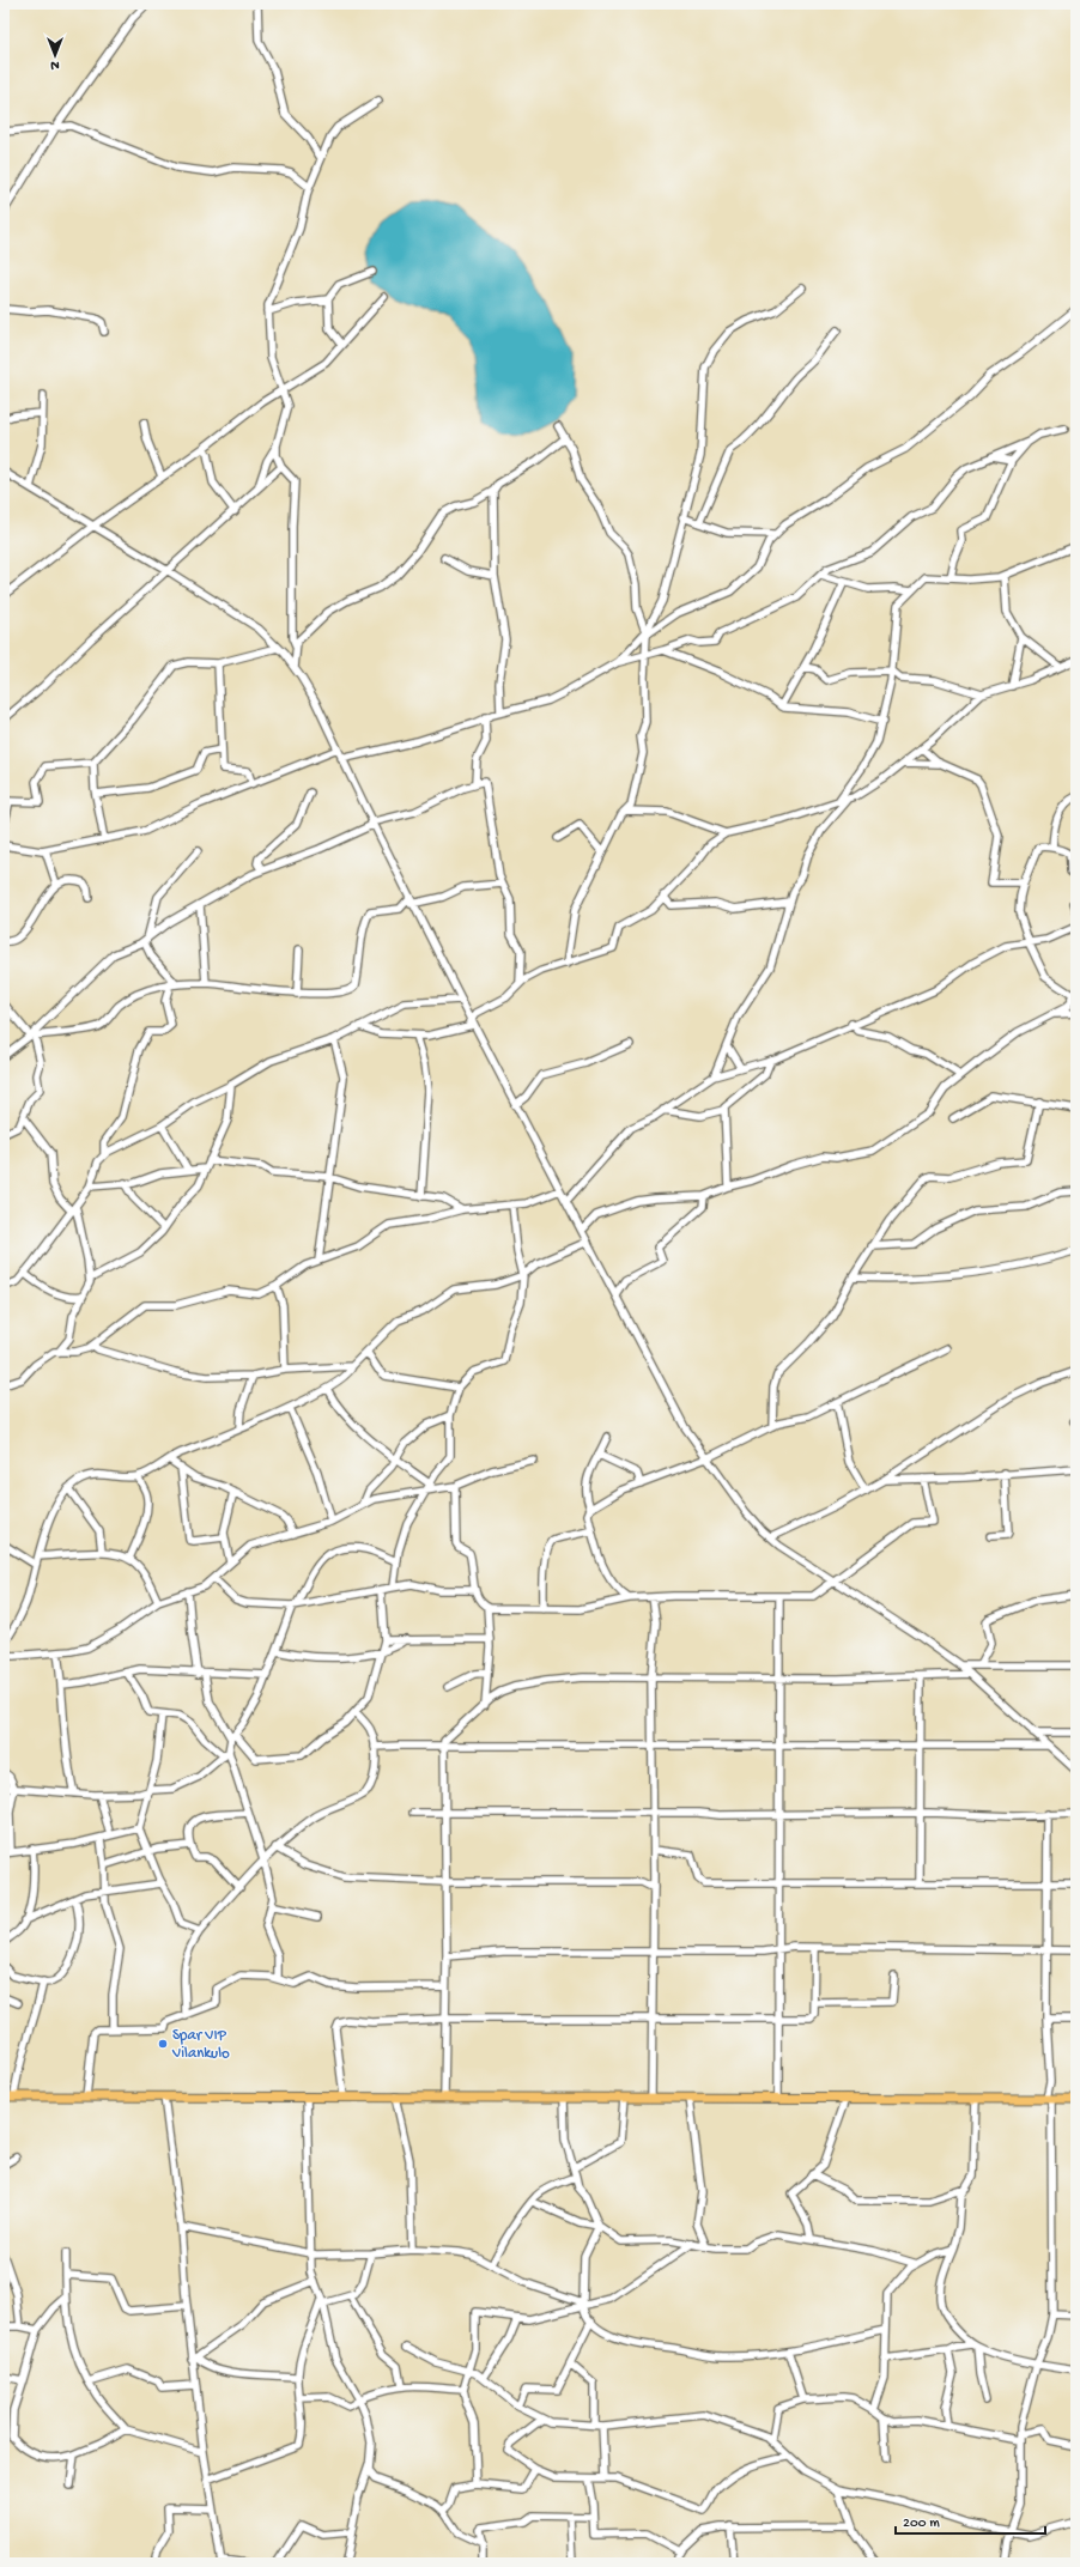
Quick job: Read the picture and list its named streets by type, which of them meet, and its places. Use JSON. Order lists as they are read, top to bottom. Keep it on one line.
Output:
{"places":["Spar VIP Vilankulo"],"scale_bar":"200 m","north":"bottom"}
